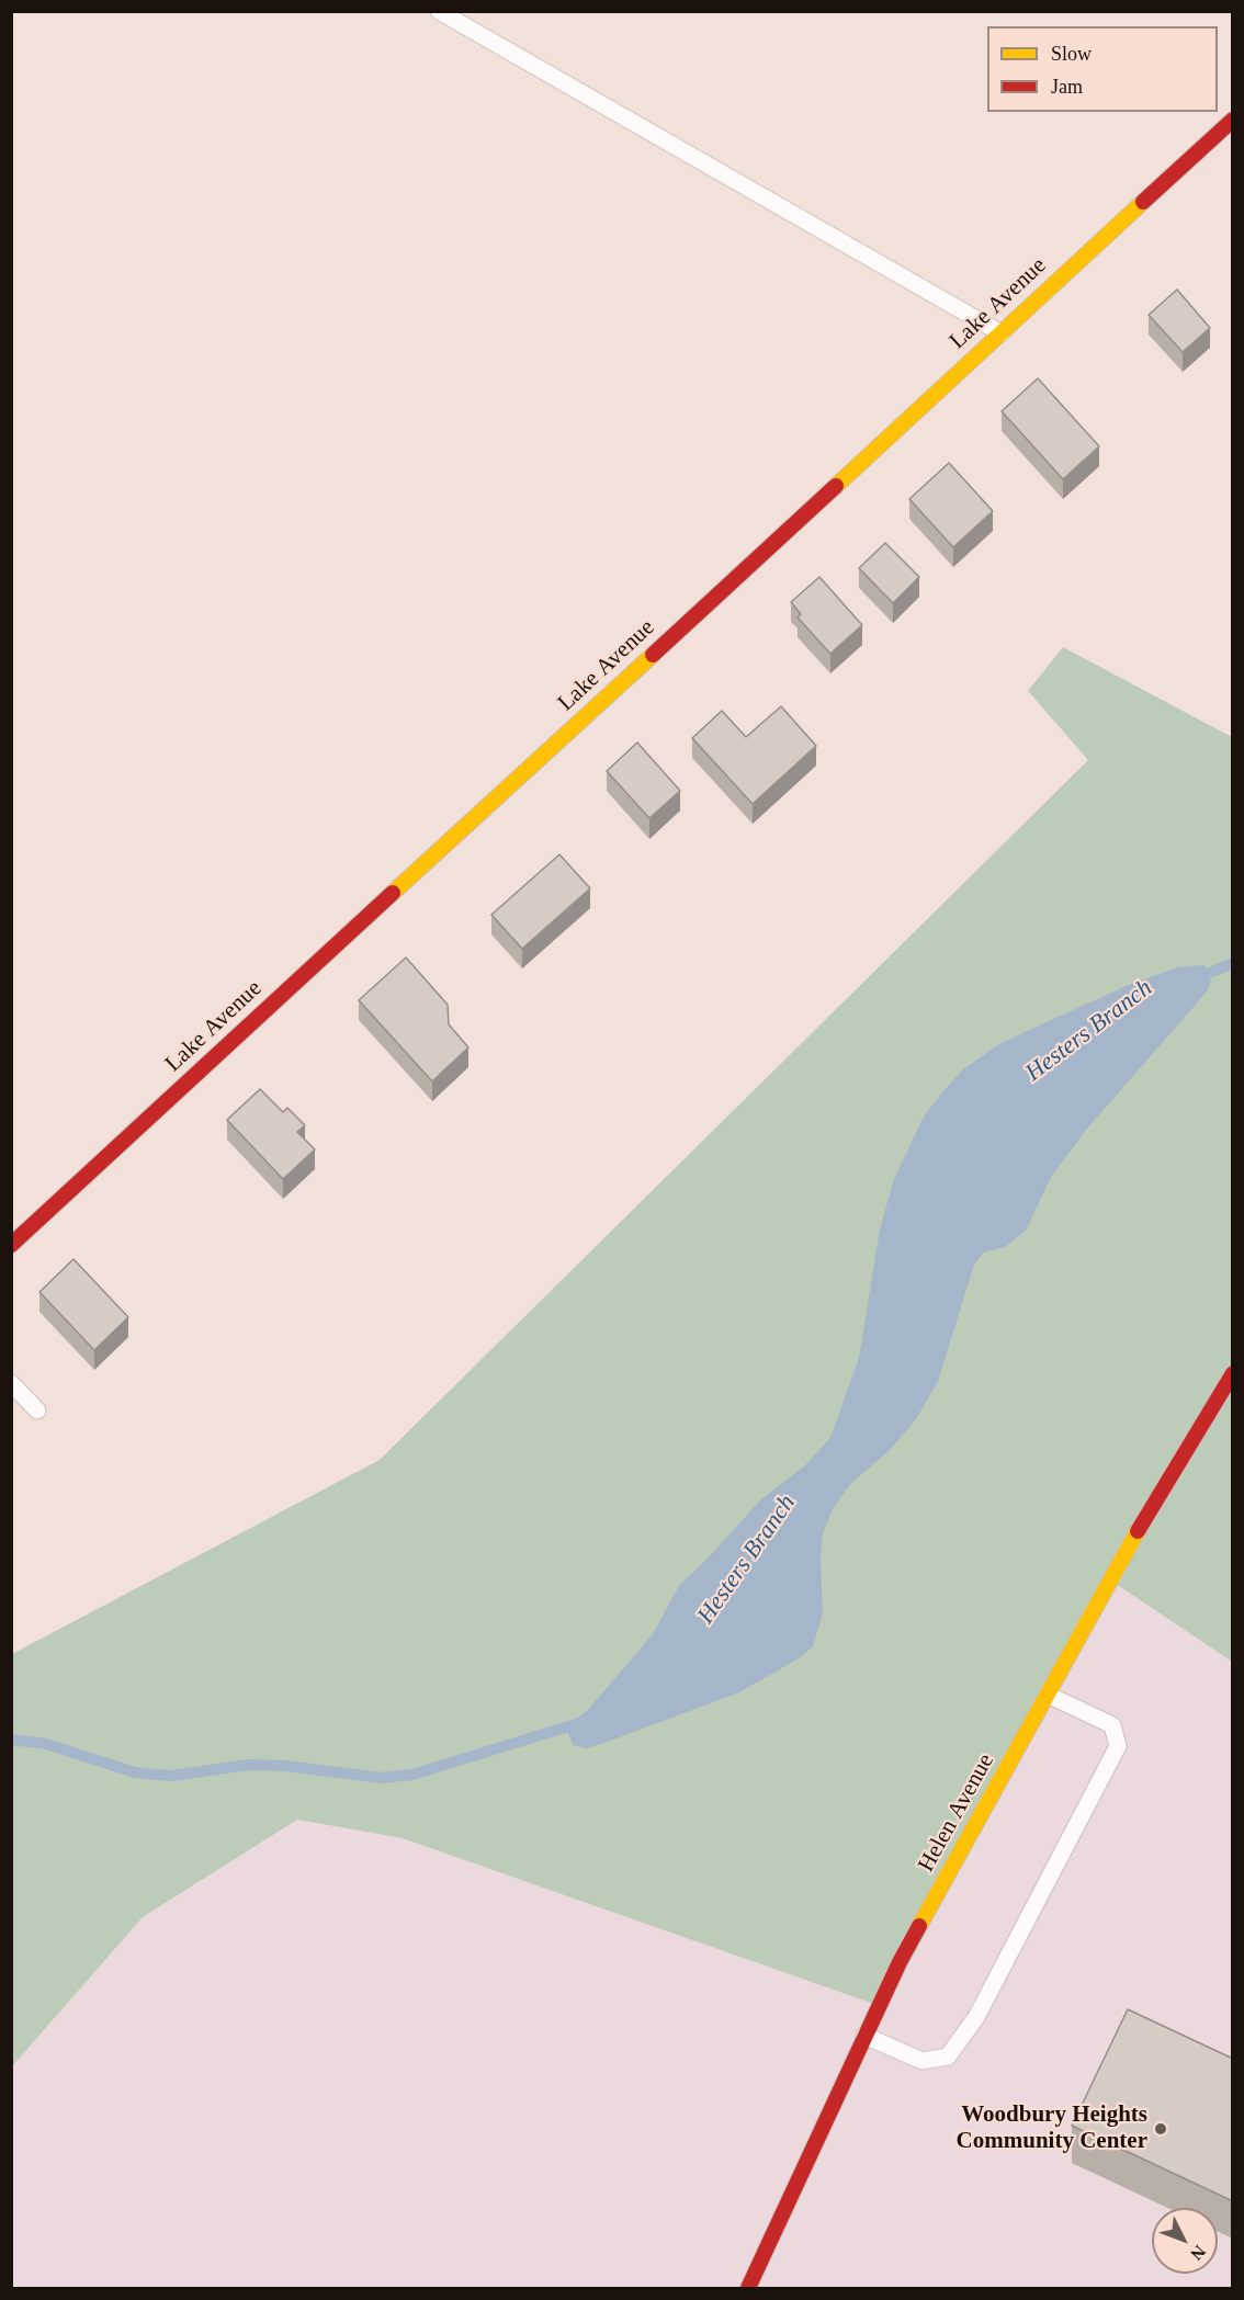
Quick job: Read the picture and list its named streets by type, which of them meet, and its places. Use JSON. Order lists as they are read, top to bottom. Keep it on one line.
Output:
{"streets":{"street":["Lake Avenue","Helen Avenue"]},"water":["Hesters Branch"],"places":["Woodbury Heights Community Center"],"legend":["Slow","Jam"],"north":"bottom right"}
